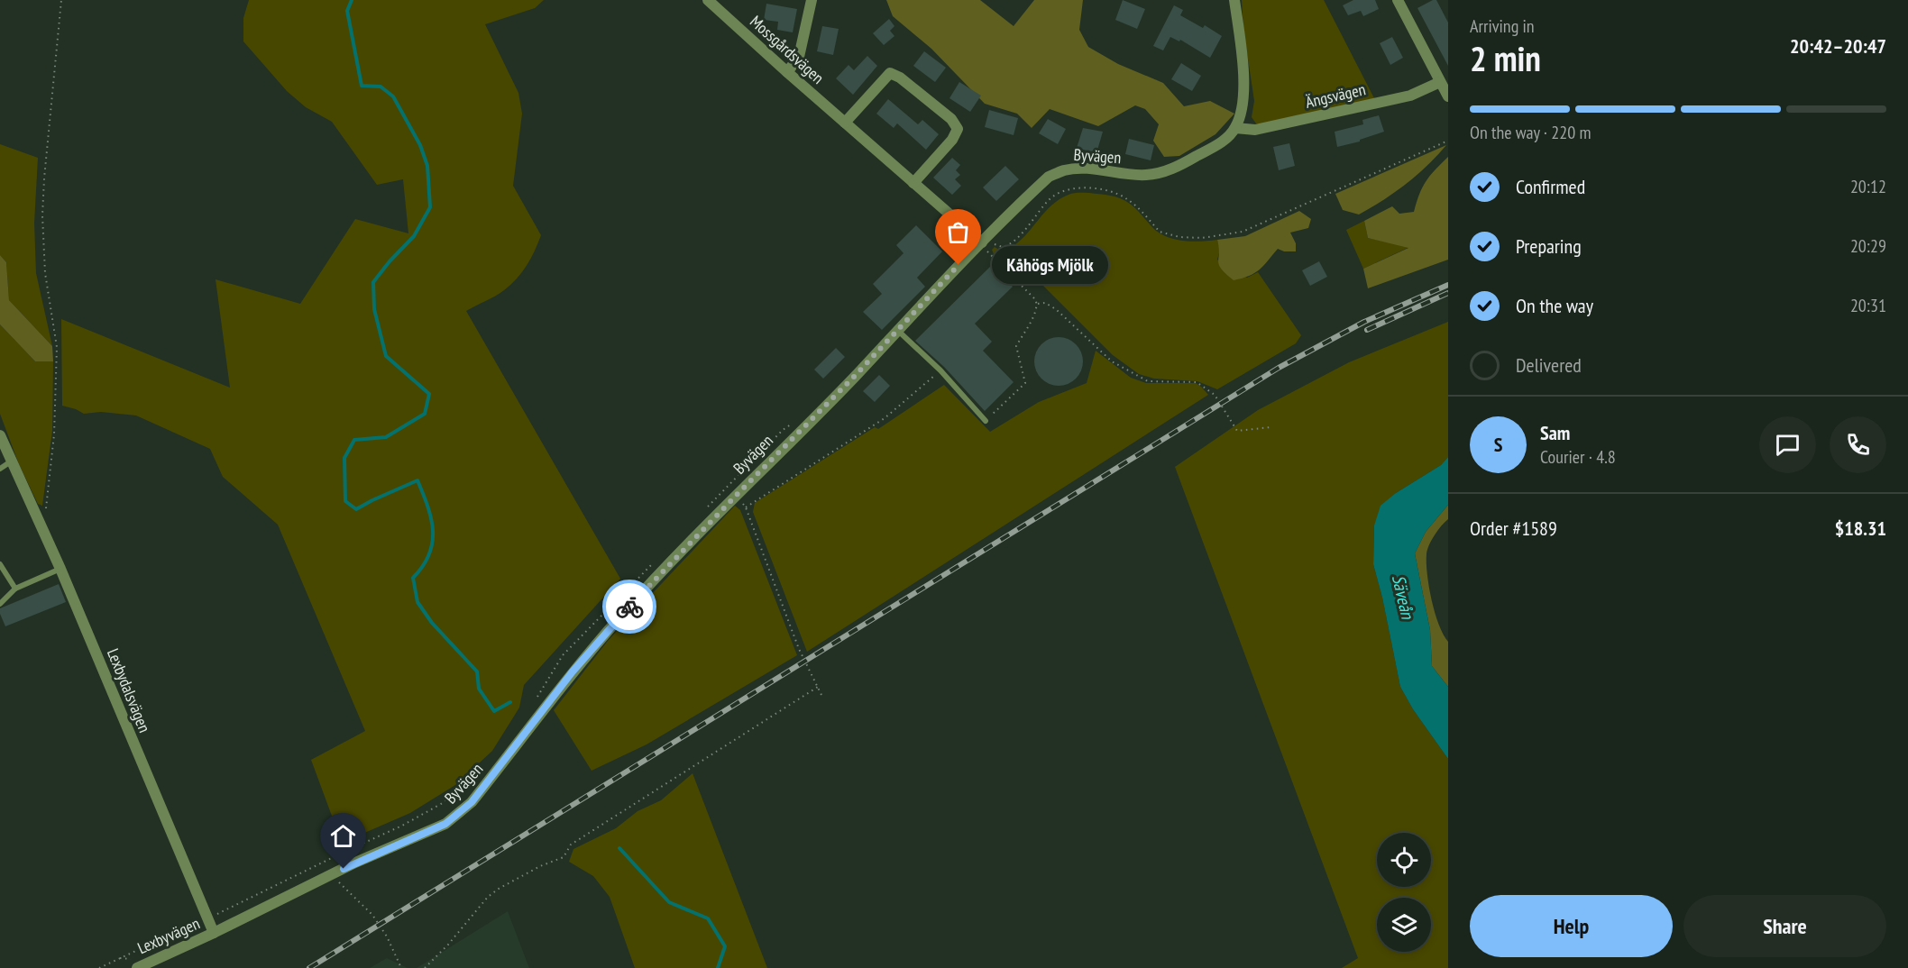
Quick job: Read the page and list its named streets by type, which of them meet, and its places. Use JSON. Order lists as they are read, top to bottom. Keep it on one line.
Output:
{"streets":{"street":["Mossgårdsvägen","Ängsvägen","Byvägen","Lexbydalsvägen","Lexbyvägen"]},"crossings":[["Mossgårdsvägen","Byvägen"],["Ängsvägen","Byvägen"],["Byvägen","Lexbydalsvägen"],["Byvägen","Lexbyvägen"],["Lexbydalsvägen","Lexbyvägen"]],"water":["Säveån"],"places":["Kåhögs Mjölk"],"page":{"heading":["2 min","Arriving in","20:42–20:47"],"panel":["Sam","Courier · 4.8","Order #1589","$18.31"],"bar":"On the way · 220 m","list":[["Confirmed","20:12"],["Preparing","20:29"],["On the way","20:31"],"Delivered"],"bubble":"Kåhögs Mjölk","round":"S","buttons":["Help","Share"]}}
